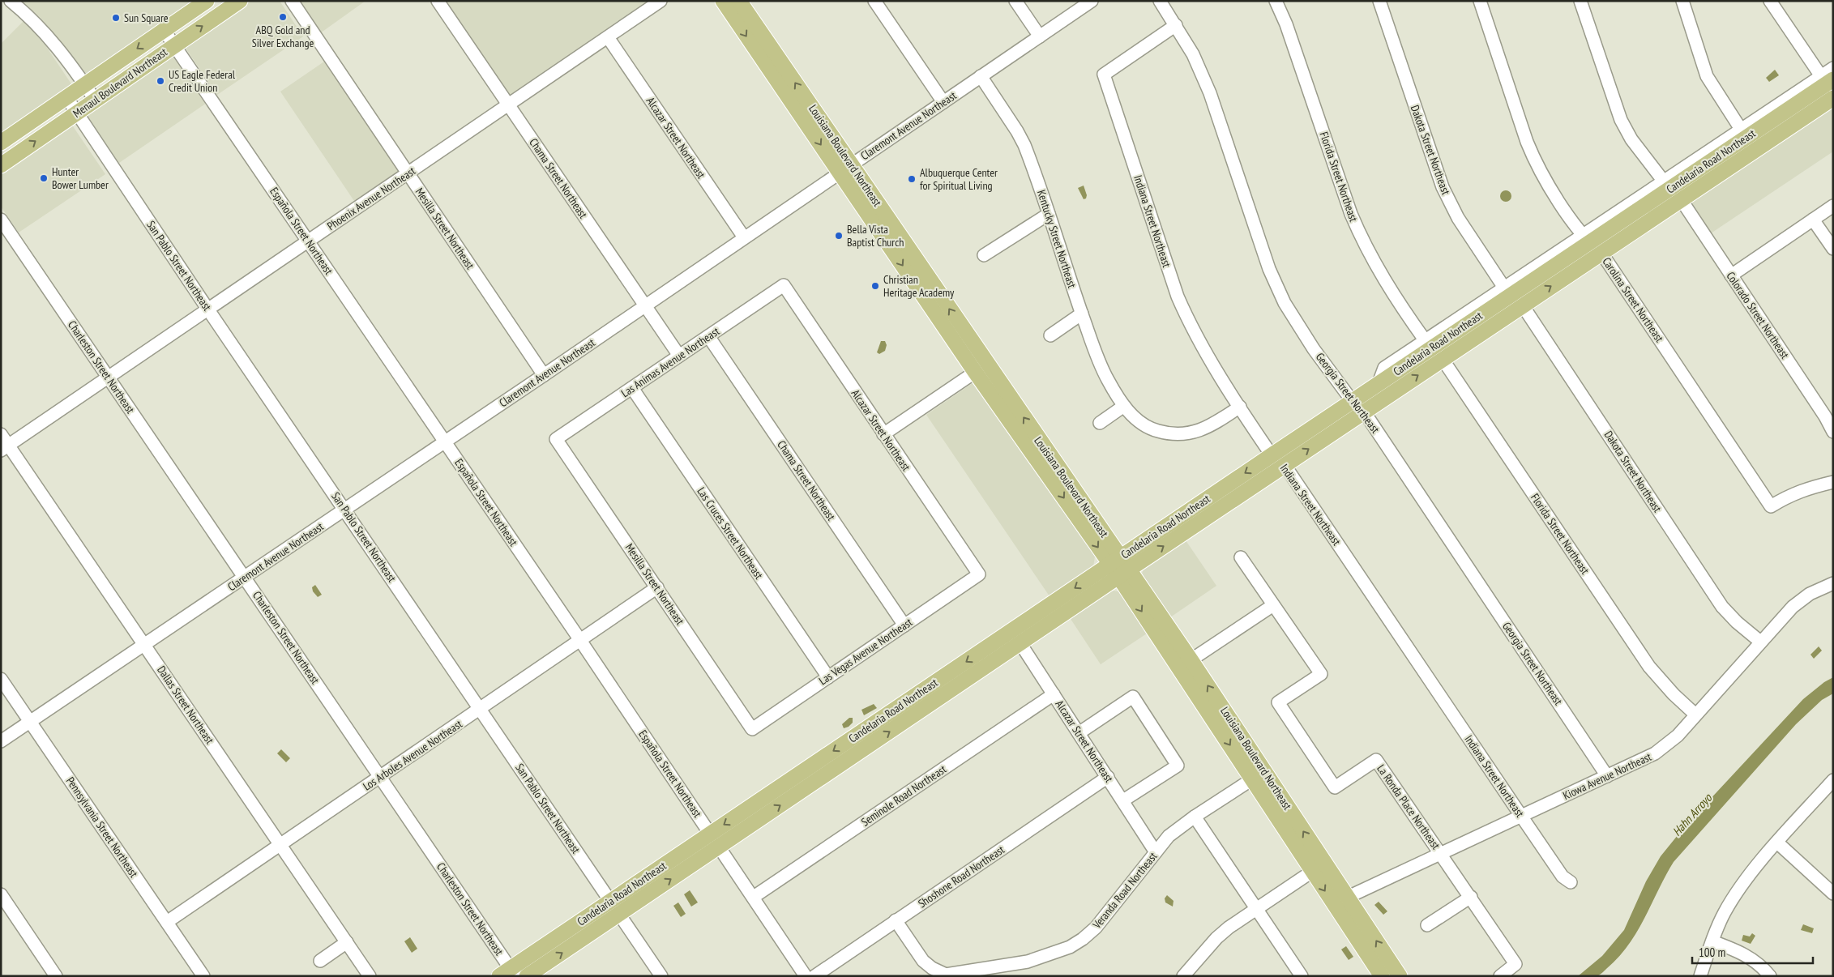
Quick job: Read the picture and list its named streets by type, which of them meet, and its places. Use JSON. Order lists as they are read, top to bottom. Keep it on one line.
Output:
{"streets":{"main road":["Menaul Boulevard Northeast","Louisiana Boulevard Northeast","Candelaria Road Northeast"],"street":["Claremont Avenue Northeast","Alcazar Street Northeast","Dakota Street Northeast","Florida Street Northeast","Chama Street Northeast","Phoenix Avenue Northeast","Indiana Street Northeast","Mesilla Street Northeast","Española Street Northeast","Kentucky Street Northeast","San Pablo Street Northeast","Carolina Street Northeast","Colorado Street Northeast","Las Animas Avenue Northeast","Charleston Street Northeast","Georgia Street Northeast","Las Cruces Street Northeast","Las Vegas Avenue Northeast","Dallas Street Northeast","Los Arboles Avenue Northeast","Kiowa Avenue Northeast","Seminole Road Northeast","La Ronda Place Northeast","Pennsylvania Street Northeast","Shoshone Road Northeast","Veranda Road Northeast"]},"crossings":[["Menaul Boulevard Northeast","Española Street Northeast"],["Menaul Boulevard Northeast","San Pablo Street Northeast"],["Claremont Avenue Northeast","Alcazar Street Northeast"],["Claremont Avenue Northeast","Louisiana Boulevard Northeast"],["Claremont Avenue Northeast","Chama Street Northeast"],["Claremont Avenue Northeast","Mesilla Street Northeast"],["Claremont Avenue Northeast","Española Street Northeast"],["Claremont Avenue Northeast","Kentucky Street Northeast"],["Claremont Avenue Northeast","San Pablo Street Northeast"],["Claremont Avenue Northeast","Charleston Street Northeast"],["Claremont Avenue Northeast","Dallas Street Northeast"],["Claremont Avenue Northeast","Pennsylvania Street Northeast"],["Alcazar Street Northeast","Candelaria Road Northeast"],["Alcazar Street Northeast","Phoenix Avenue Northeast"],["Alcazar Street Northeast","Las Animas Avenue Northeast"],["Alcazar Street Northeast","Las Vegas Avenue Northeast"],["Alcazar Street Northeast","Seminole Road Northeast"],["Alcazar Street Northeast","Shoshone Road Northeast"],["Alcazar Street Northeast","Veranda Road Northeast"],["Dakota Street Northeast","Candelaria Road Northeast"],["Dakota Street Northeast","Kiowa Avenue Northeast"],["Louisiana Boulevard Northeast","Candelaria Road Northeast"],["Louisiana Boulevard Northeast","Kiowa Avenue Northeast"],["Louisiana Boulevard Northeast","Veranda Road Northeast"],["Candelaria Road Northeast","Florida Street Northeast"],["Candelaria Road Northeast","Indiana Street Northeast"],["Candelaria Road Northeast","Española Street Northeast"],["Candelaria Road Northeast","San Pablo Street Northeast"],["Candelaria Road Northeast","Carolina Street Northeast"],["Candelaria Road Northeast","Colorado Street Northeast"],["Candelaria Road Northeast","Charleston Street Northeast"],["Candelaria Road Northeast","Georgia Street Northeast"],["Florida Street Northeast","Kiowa Avenue Northeast"],["Chama Street Northeast","Phoenix Avenue Northeast"],["Chama Street Northeast","Las Animas Avenue Northeast"],["Chama Street Northeast","Las Vegas Avenue Northeast"],["Phoenix Avenue Northeast","Mesilla Street Northeast"],["Phoenix Avenue Northeast","Española Street Northeast"],["Phoenix Avenue Northeast","San Pablo Street Northeast"],["Phoenix Avenue Northeast","Charleston Street Northeast"],["Phoenix Avenue Northeast","Dallas Street Northeast"],["Indiana Street Northeast","Kentucky Street Northeast"],["Indiana Street Northeast","Georgia Street Northeast"],["Indiana Street Northeast","Kiowa Avenue Northeast"],["Mesilla Street Northeast","Las Animas Avenue Northeast"],["Mesilla Street Northeast","Las Vegas Avenue Northeast"],["Mesilla Street Northeast","Los Arboles Avenue Northeast"],["Española Street Northeast","Los Arboles Avenue Northeast"],["Española Street Northeast","Seminole Road Northeast"],["San Pablo Street Northeast","Los Arboles Avenue Northeast"],["Las Animas Avenue Northeast","Las Cruces Street Northeast"],["Charleston Street Northeast","Los Arboles Avenue Northeast"],["Georgia Street Northeast","Kiowa Avenue Northeast"],["Las Cruces Street Northeast","Las Vegas Avenue Northeast"],["Dallas Street Northeast","Los Arboles Avenue Northeast"],["Los Arboles Avenue Northeast","Pennsylvania Street Northeast"],["Kiowa Avenue Northeast","La Ronda Place Northeast"],["Shoshone Road Northeast","Veranda Road Northeast"]],"water":["Hahn Arroyo"],"places":["ABQ Gold and Silver Exchange","Sun Square","US Eagle Federal Credit Union","Hunter Bower Lumber","Albuquerque Center for Spiritual Living","Bella Vista Baptist Church","Christian Heritage Academy"],"scale_bar":"100 m"}
